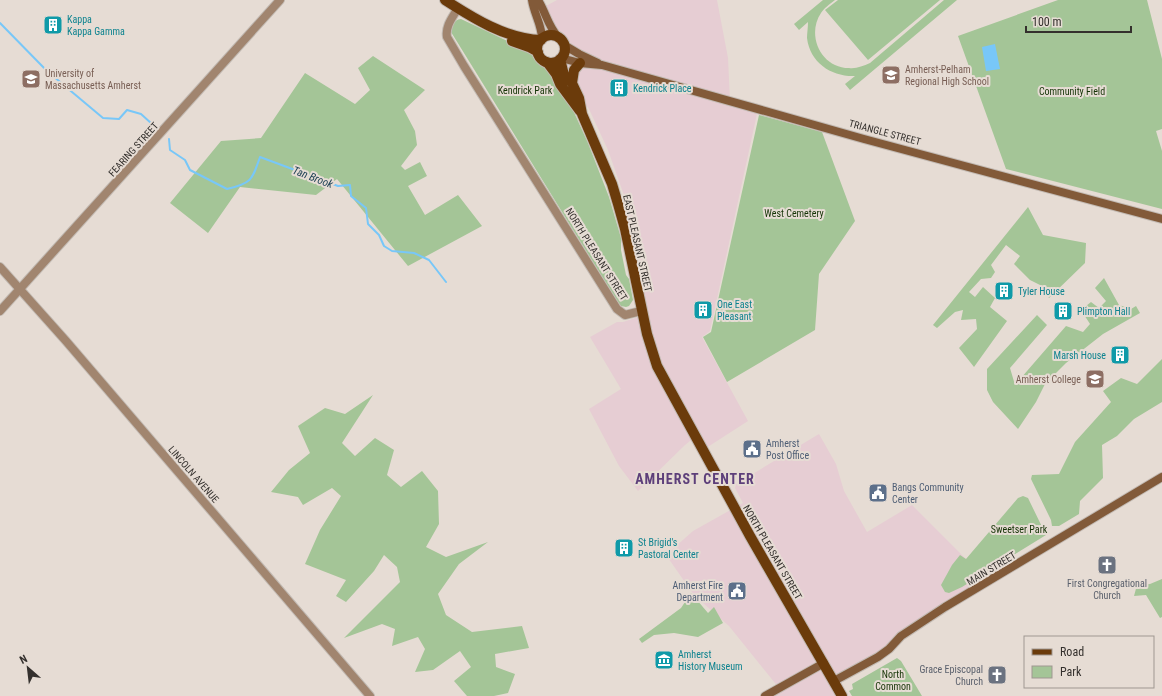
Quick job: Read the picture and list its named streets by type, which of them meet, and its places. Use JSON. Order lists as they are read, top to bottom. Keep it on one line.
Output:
{"streets":{"main road":["TRIANGLE STREET","EAST PLEASANT STREET","NORTH PLEASANT STREET","MAIN STREET"],"street":["FEARING STREET","LINCOLN AVENUE"]},"crossings":[["TRIANGLE STREET","EAST PLEASANT STREET"],["FEARING STREET","LINCOLN AVENUE"],["EAST PLEASANT STREET","NORTH PLEASANT STREET"],["NORTH PLEASANT STREET","MAIN STREET"]],"districts":["AMHERST CENTER"],"water":["Tan Brook"],"parks":["Kendrick Park","Community Field","West Cemetery","Sweetser Park","North Common"],"places":{"building":["Kappa Kappa Gamma","Kendrick Place","Tyler House","One East Pleasant","Plimpton Hall","Marsh House","St Brigid's Pastoral Center"],"school or university":["Amherst-Pelham Regional High School","University of Massachusetts Amherst","Amherst College"],"public building":["Amherst Post Office","Bangs Community Center","Amherst Fire Department"],"church":["First Congregational Church","Grace Episcopal Church"],"museum":["Amherst History Museum"]},"legend":["Road","Park"],"scale_bar":"100 m","north":"top left"}
